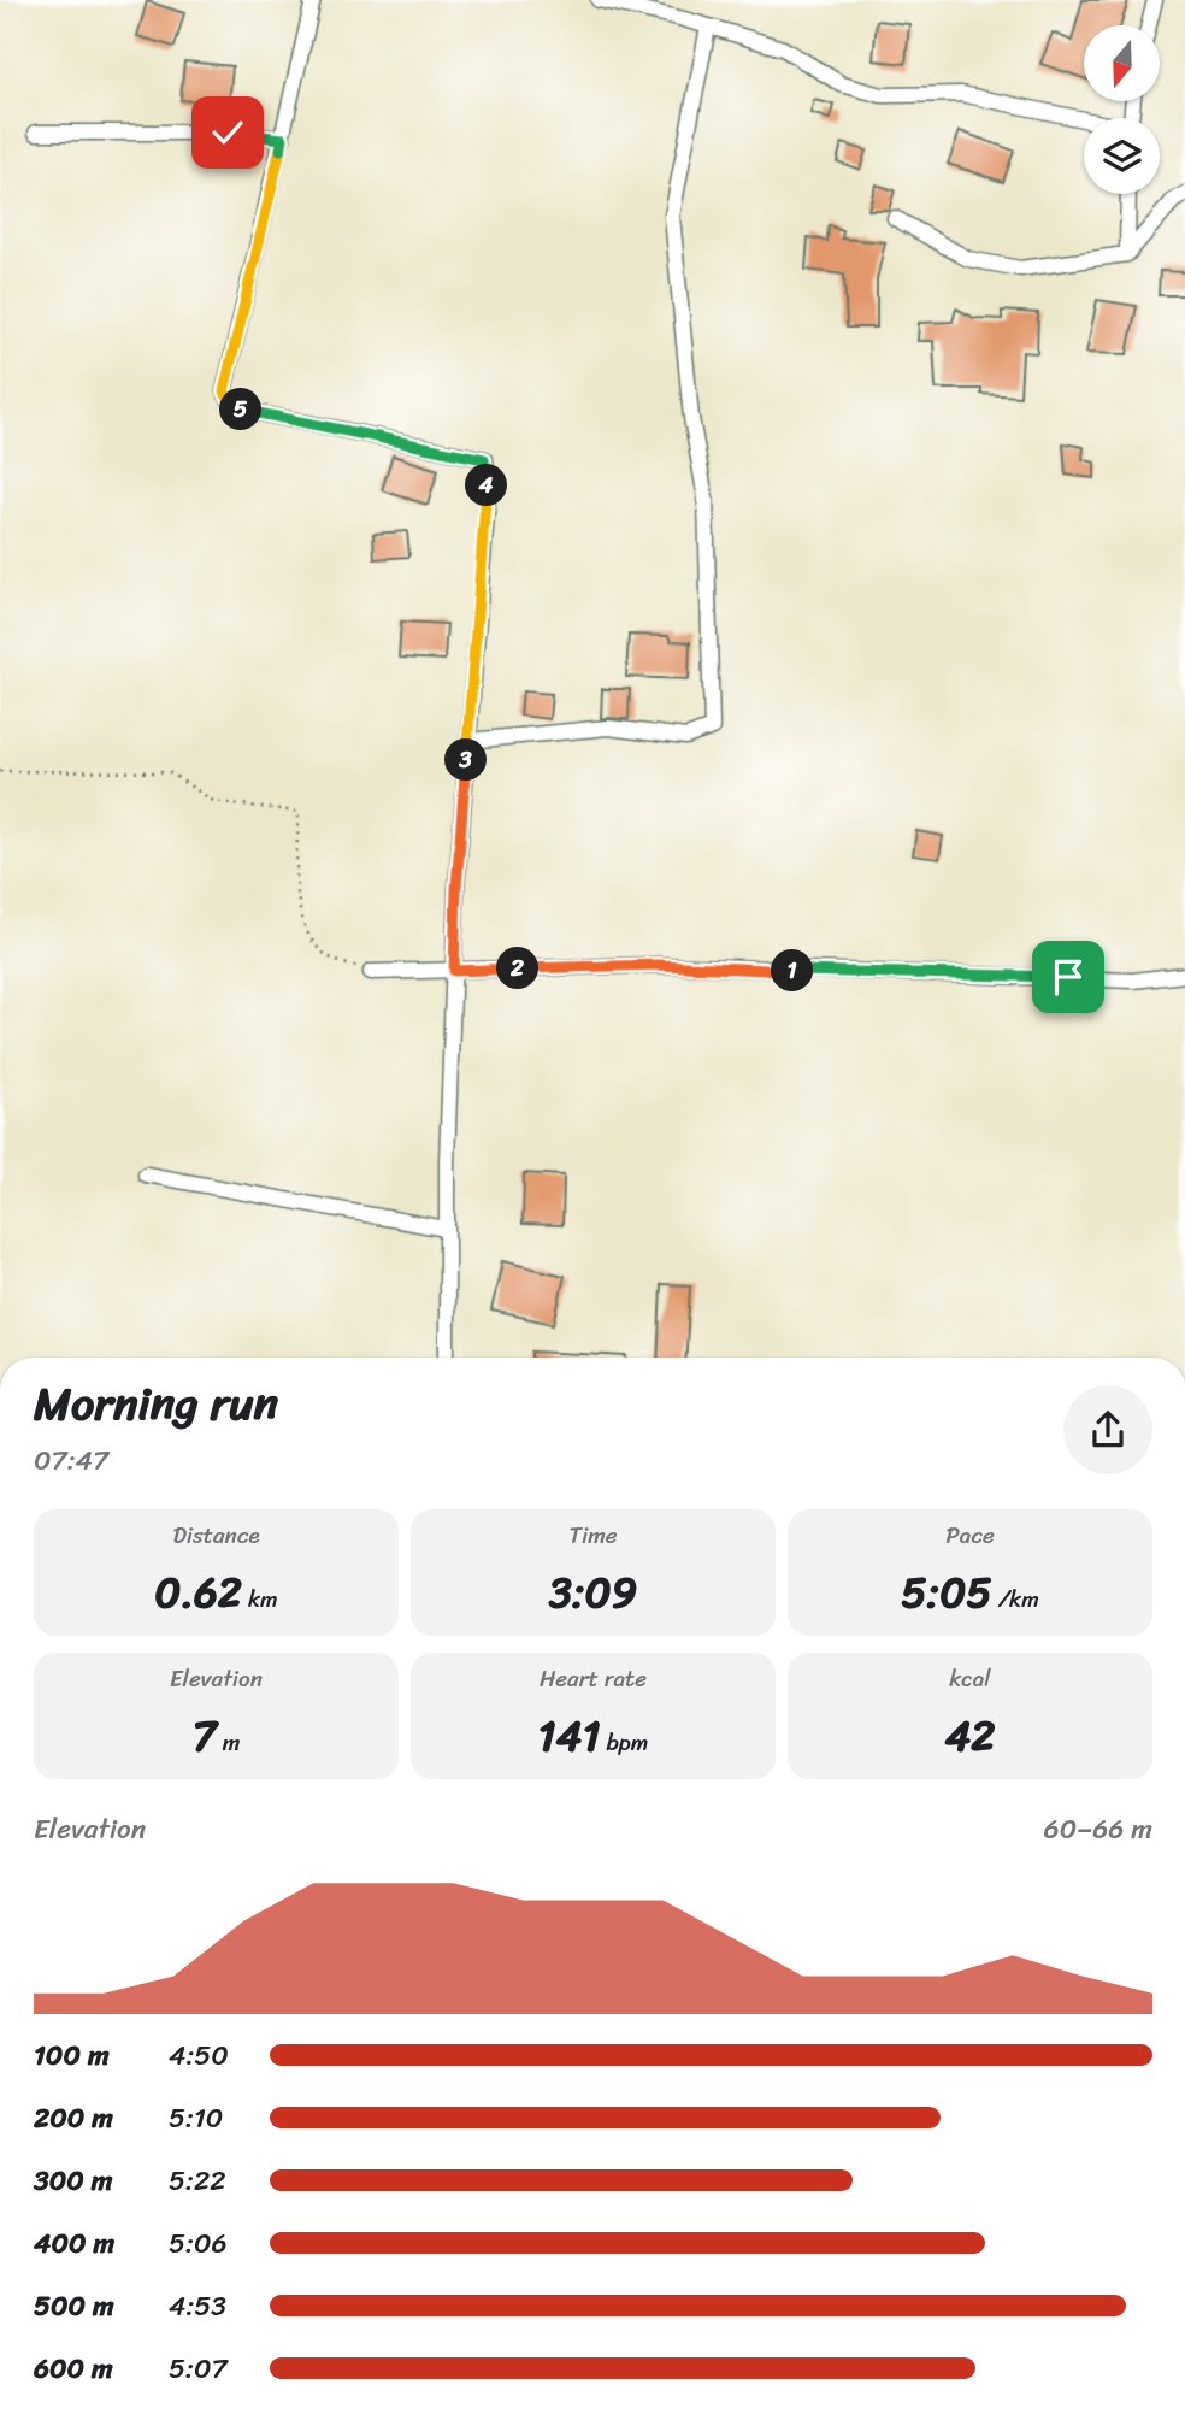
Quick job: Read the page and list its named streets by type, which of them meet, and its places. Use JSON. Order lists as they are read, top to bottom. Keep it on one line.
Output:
{"north":"bottom","page":{"pins":["5","4","3","2","1"],"heading":["Morning run","07:47"],"stats":[["Distance","0.62 km"],["Time","3:09"],["Pace","5:05 /km"],["Elevation","7 m"],["Heart rate","141 bpm"],["kcal","42"]],"chart":["Elevation","60–66 m"],"list":[{"name":"100 m","note":"4:50"},{"name":"200 m","note":"5:10"},{"name":"300 m","note":"5:22"},{"name":"400 m","note":"5:06"},{"name":"500 m","note":"4:53"},{"name":"600 m","note":"5:07"}]}}
